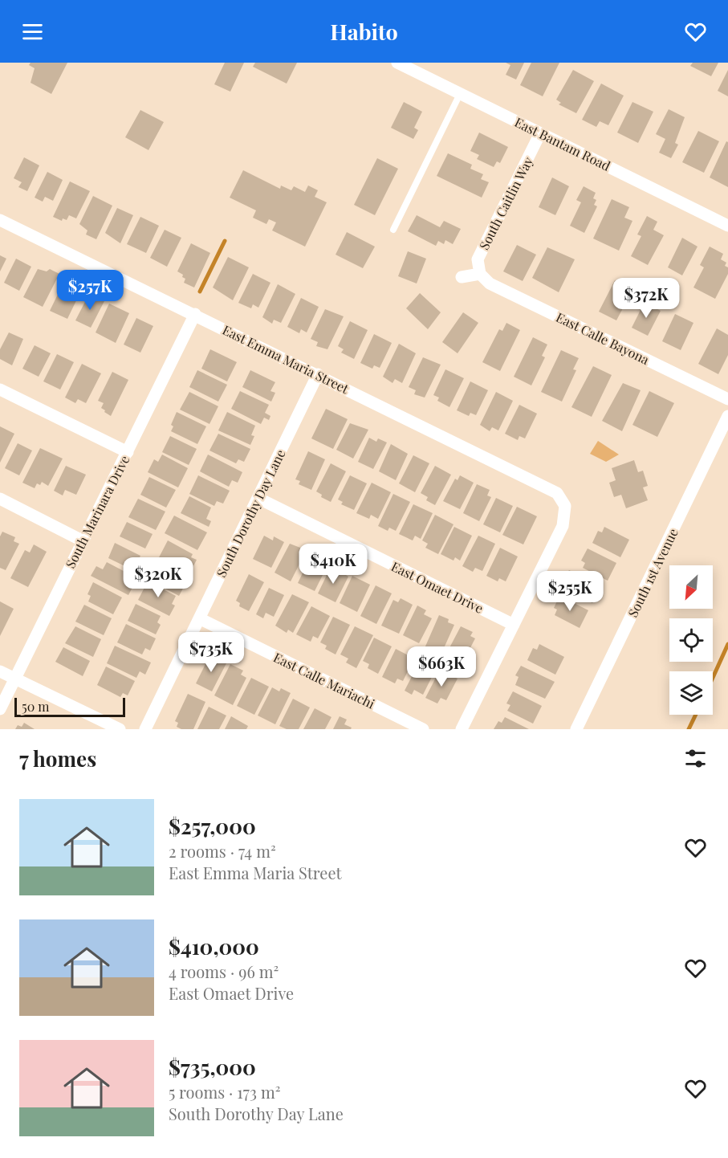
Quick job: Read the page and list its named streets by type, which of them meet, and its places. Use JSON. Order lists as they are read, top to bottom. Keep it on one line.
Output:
{"streets":{"street":["East Bantam Road","South Caitlin Way","East Calle Bayona","East Emma Maria Street","South Marinara Drive","South Dorothy Day Lane","South 1st Avenue","East Omaet Drive","East Calle Mariachi"]},"crossings":[["East Bantam Road","South Caitlin Way"],["South Caitlin Way","East Calle Bayona"],["East Emma Maria Street","South Marinara Drive"],["East Emma Maria Street","South Dorothy Day Lane"],["East Emma Maria Street","East Omaet Drive"],["South Dorothy Day Lane","East Omaet Drive"],["South Dorothy Day Lane","East Calle Mariachi"]],"scale_bar":"50 m","north":"bottom left","page":{"header":"Habito","price":["$257K","$372K","$410K","$320K","$255K","$735K","$663K"],"scale":"50 m","heading":"7 homes","list":[{"name":"$257,000","note":"2 rooms · 74 m² · East Emma Maria Street"},{"name":"$410,000","note":"4 rooms · 96 m² · East Omaet Drive"},{"name":"$735,000","note":"5 rooms · 173 m² · South Dorothy Day Lane"}]}}
